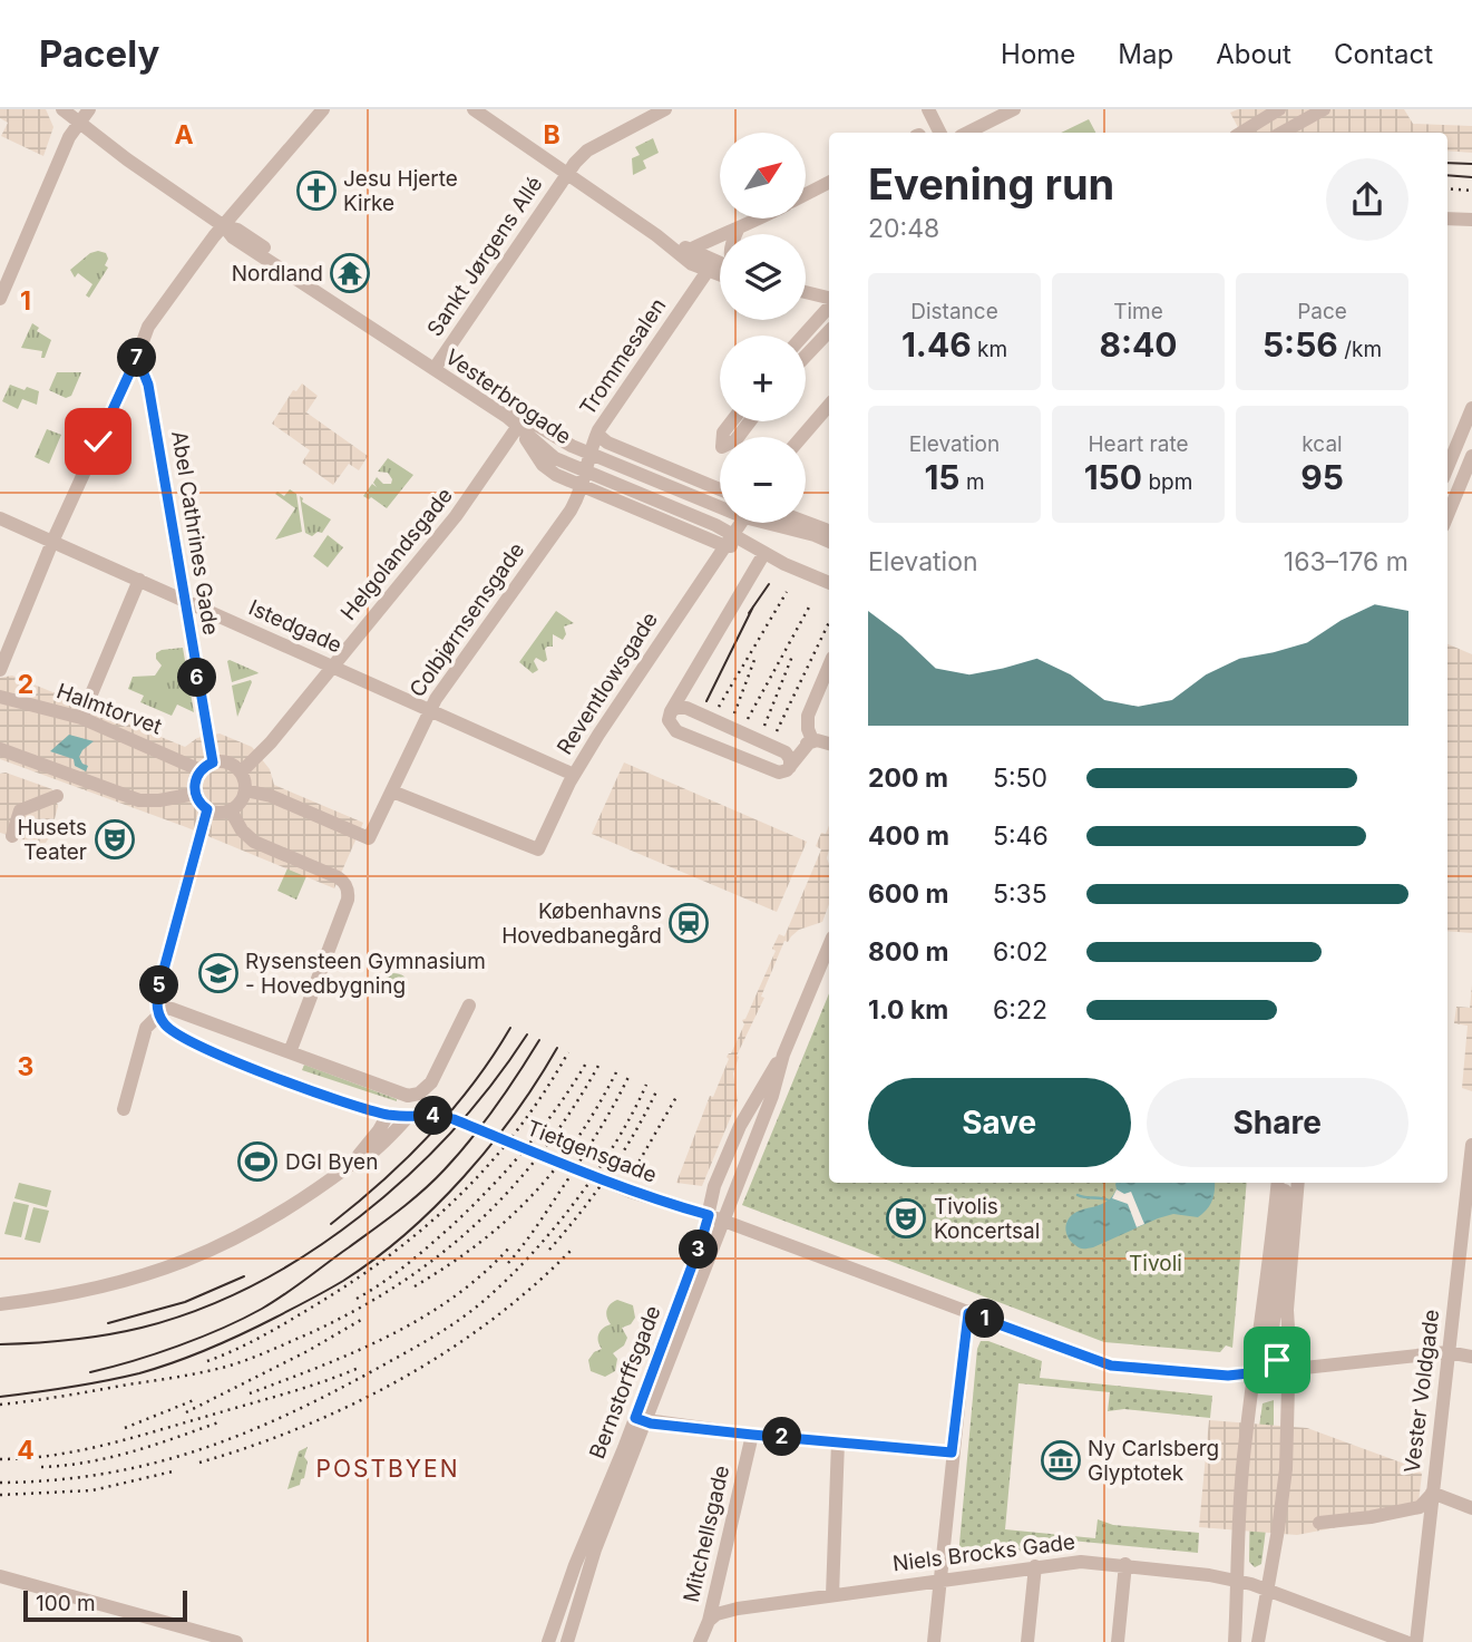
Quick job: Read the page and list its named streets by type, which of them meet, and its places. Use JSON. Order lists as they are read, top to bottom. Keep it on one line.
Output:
{"streets":{"street":["Sankt Jørgens Allé","Trommesalen","Vesterbrogade","Abel Cathrines Gade","Helgolandsgade","Colbjørnsensgade","Istedgade","Reventlowsgade","Halmtorvet","Tietgensgade","Bernstorffsgade","Vester Voldgade","Mitchellsgade","Niels Brocks Gade"]},"crossings":[["Sankt Jørgens Allé","Vesterbrogade"],["Trommesalen","Vesterbrogade"],["Trommesalen","Colbjørnsensgade"],["Vesterbrogade","Helgolandsgade"],["Vesterbrogade","Colbjørnsensgade"],["Vesterbrogade","Reventlowsgade"],["Abel Cathrines Gade","Helgolandsgade"],["Abel Cathrines Gade","Colbjørnsensgade"],["Abel Cathrines Gade","Istedgade"],["Abel Cathrines Gade","Halmtorvet"],["Helgolandsgade","Colbjørnsensgade"],["Helgolandsgade","Istedgade"],["Helgolandsgade","Halmtorvet"],["Colbjørnsensgade","Istedgade"],["Colbjørnsensgade","Reventlowsgade"],["Colbjørnsensgade","Halmtorvet"],["Istedgade","Reventlowsgade"],["Tietgensgade","Bernstorffsgade"],["Tietgensgade","Vester Voldgade"],["Mitchellsgade","Niels Brocks Gade"]],"districts":["POSTBYEN"],"parks":["Tivoli"],"places":{"church":["Jesu Hjerte Kirke"],"temple":["Nordland"],"theatre":["Husets Teater","Tivolis Koncertsal"],"station":["Københavns Hovedbanegård"],"school or university":["Rysensteen Gymnasium - Hovedbygning"],"sports":["DGI Byen"],"museum":["Ny Carlsberg Glyptotek"]},"scale_bar":"100 m","north":"top right","page":{"header":"Pacely","nav":["Home","Map","About","Contact"],"map_buttons":["+","−"],"heading":["Evening run","20:48"],"stats":[["Distance","1.46 km"],["Time","8:40"],["Pace","5:56 /km"],["Elevation","15 m"],["Heart rate","150 bpm"],["kcal","95"]],"pins":["7","6","5","4","3","1","2"],"chart":["Elevation","163–176 m"],"list":[{"name":"200 m","note":"5:50"},{"name":"400 m","note":"5:46"},{"name":"600 m","note":"5:35"},{"name":"800 m","note":"6:02"},{"name":"1.0 km","note":"6:22"}],"buttons":["Save","Share"],"scale":"100 m"},"grid":{"columns":["A","B"],"rows":["1","2","3","4"]}}
